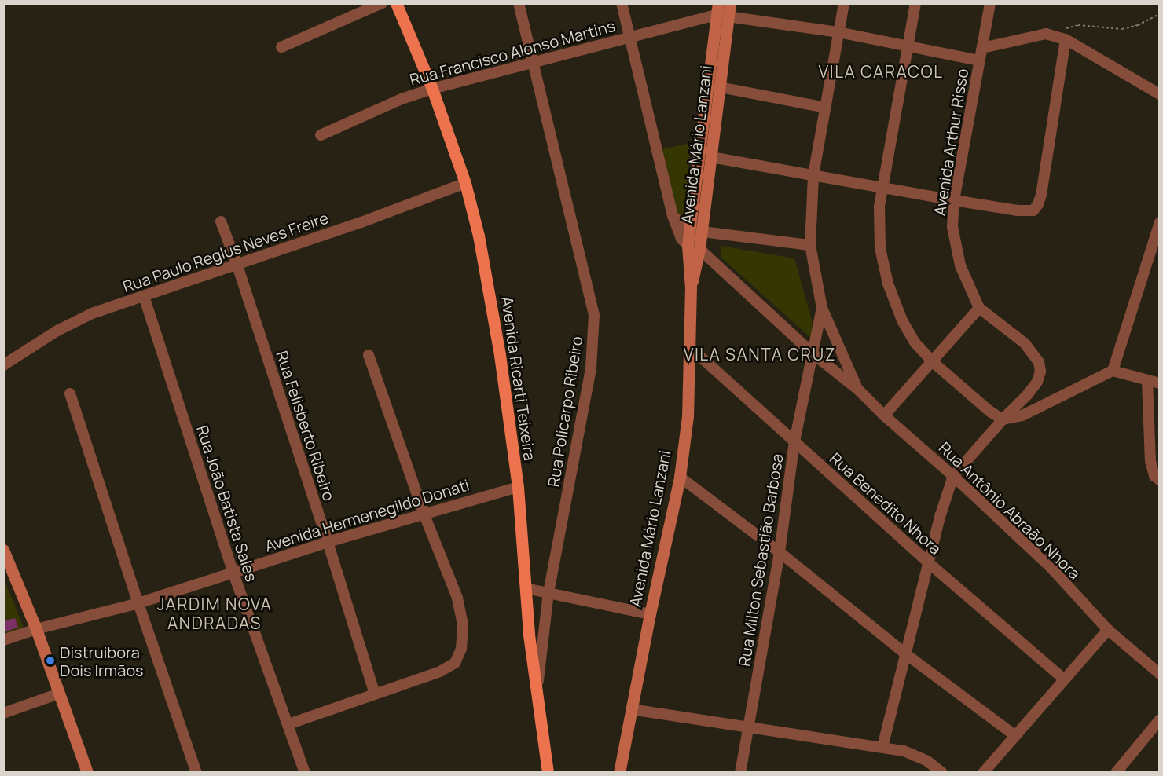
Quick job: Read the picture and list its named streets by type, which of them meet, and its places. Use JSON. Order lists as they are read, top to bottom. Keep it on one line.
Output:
{"streets":{"main road":["Avenida Ricarti Teixeira"],"street":["Rua Francisco Alonso Martins","Avenida Arthur Risso","Avenida Mário Lanzani","Rua Paulo Reglus Neves Freire","Rua Policarpo Ribeiro","Rua Felisberto Ribeiro","Rua João Batista Sales","Rua Benedito Nhora","Rua Antônio Abraão Nhora","Avenida Hermenegildo Donati","Rua Milton Sebastião Barbosa"]},"crossings":[["Rua Francisco Alonso Martins","Avenida Mário Lanzani"],["Rua Francisco Alonso Martins","Avenida Ricarti Teixeira"],["Rua Francisco Alonso Martins","Rua Policarpo Ribeiro"],["Avenida Arthur Risso","Rua Antônio Abraão Nhora"],["Avenida Mário Lanzani","Rua Benedito Nhora"],["Rua Paulo Reglus Neves Freire","Avenida Ricarti Teixeira"],["Rua Paulo Reglus Neves Freire","Rua Felisberto Ribeiro"],["Rua Paulo Reglus Neves Freire","Rua João Batista Sales"],["Avenida Ricarti Teixeira","Rua Policarpo Ribeiro"],["Avenida Ricarti Teixeira","Avenida Hermenegildo Donati"],["Rua Felisberto Ribeiro","Avenida Hermenegildo Donati"],["Rua João Batista Sales","Avenida Hermenegildo Donati"],["Rua Benedito Nhora","Rua Milton Sebastião Barbosa"]],"districts":["VILA CARACOL","VILA SANTA CRUZ","JARDIM NOVA ANDRADAS"],"places":["Distruibora Dois Irmãos"]}
